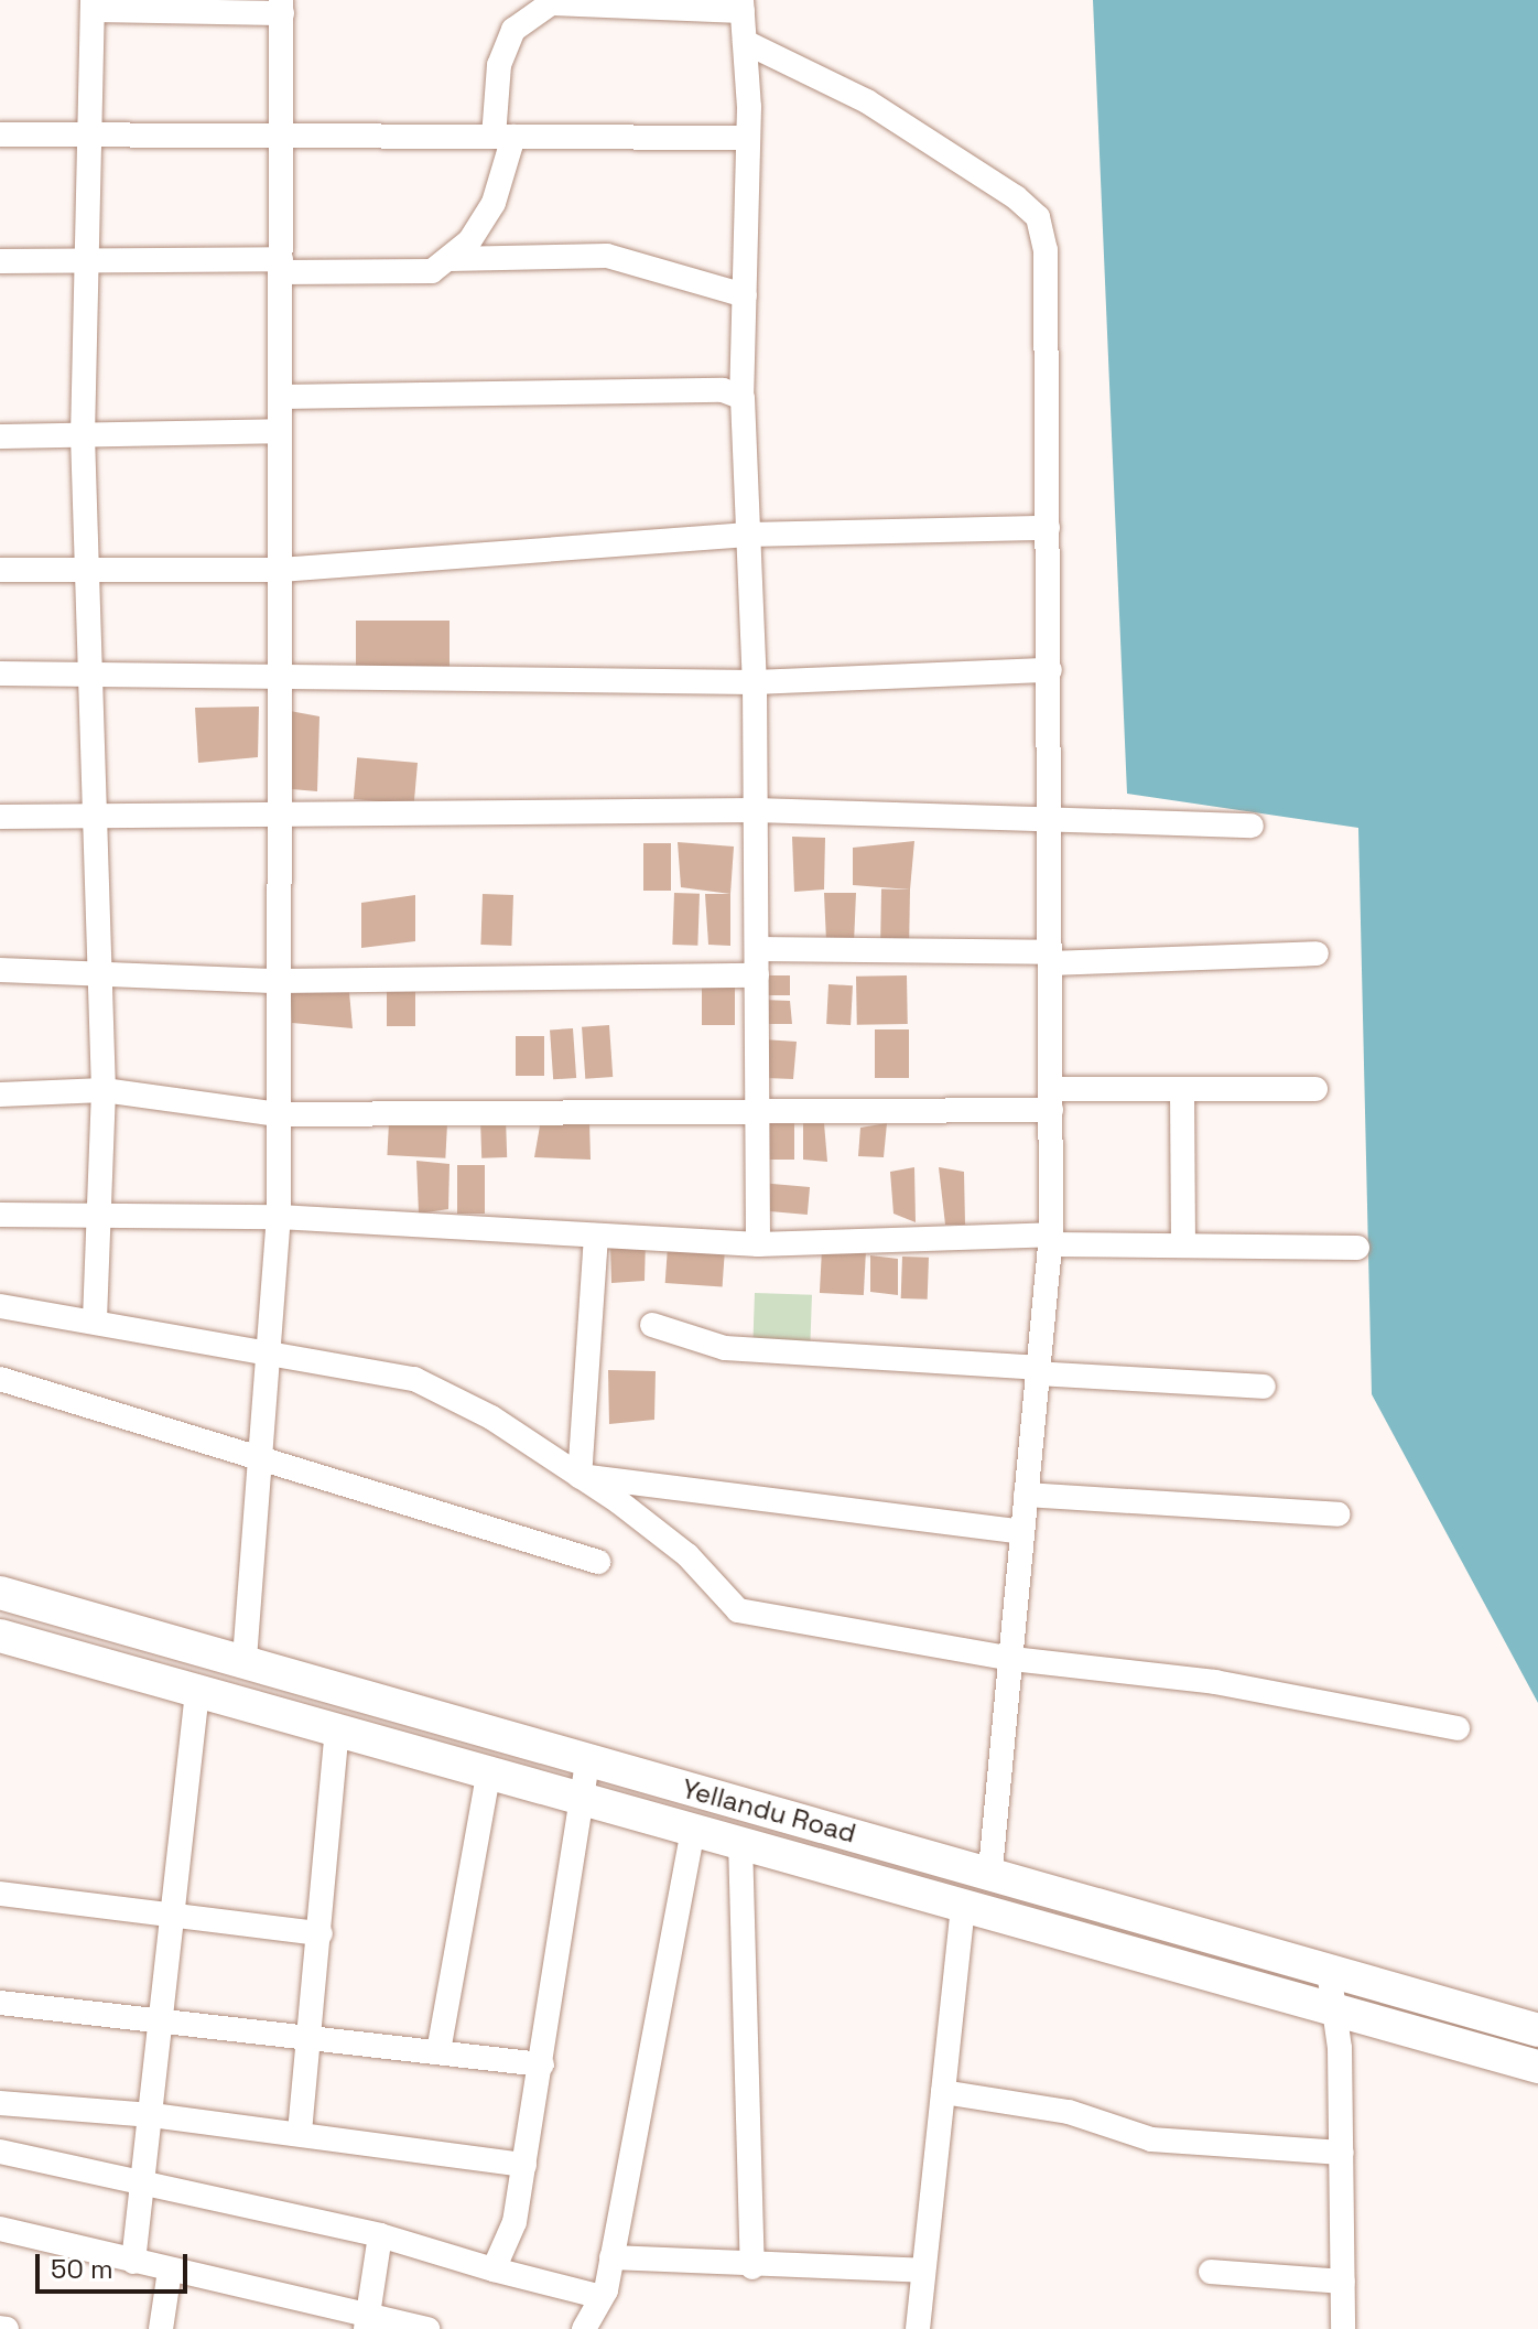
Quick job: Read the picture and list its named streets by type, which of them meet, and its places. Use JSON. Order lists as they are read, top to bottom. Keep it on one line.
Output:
{"streets":{"main road":["Yellandu Road"]},"scale_bar":"50 m"}
